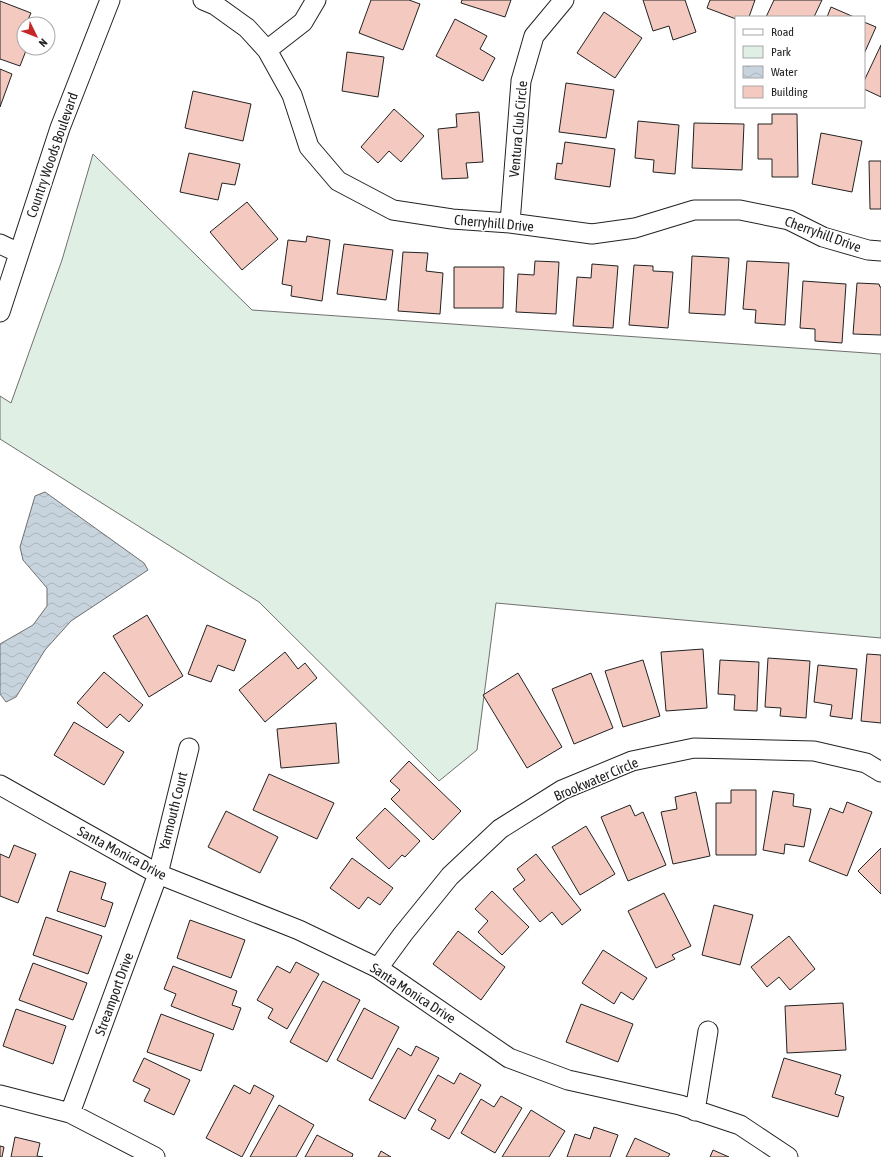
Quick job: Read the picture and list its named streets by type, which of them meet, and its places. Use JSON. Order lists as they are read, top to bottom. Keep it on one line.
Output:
{"streets":{"street":["Ventura Club Circle","Country Woods Boulevard","Cherryhill Drive","Brookwater Circle","Yarmouth Court","Santa Monica Drive","Streamport Drive"]},"crossings":[["Ventura Club Circle","Cherryhill Drive"],["Brookwater Circle","Santa Monica Drive"],["Yarmouth Court","Santa Monica Drive"],["Yarmouth Court","Streamport Drive"],["Santa Monica Drive","Streamport Drive"]],"legend":["Road","Park","Water","Building"],"north":"bottom right"}
